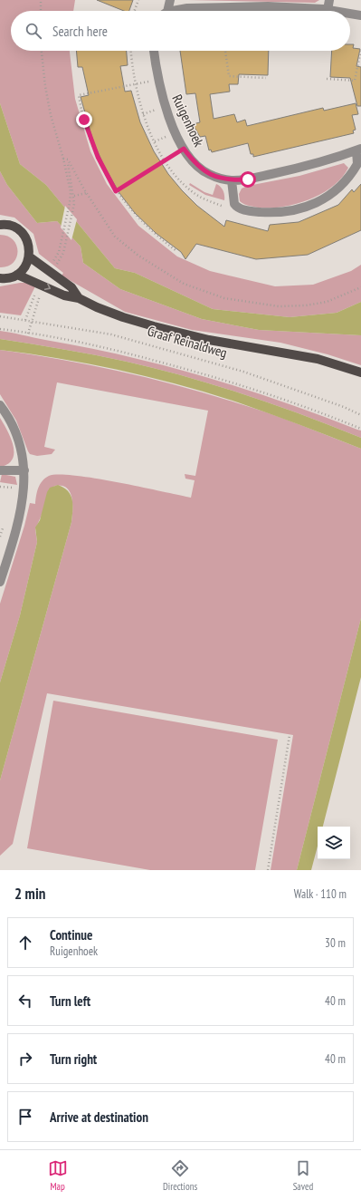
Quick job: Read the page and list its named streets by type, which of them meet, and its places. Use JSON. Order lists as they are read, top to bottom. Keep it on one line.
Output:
{"streets":{"main road":["Graaf Reinaldweg"],"street":["Ruigenhoek"]},"page":{"search":"Search here","heading":["2 min","Walk · 110 m"],"list":[["Continue","Ruigenhoek","30 m"],["Turn left","40 m"],["Turn right","40 m"],"Arrive at destination"],"nav":["Map","Directions","Saved"]}}
